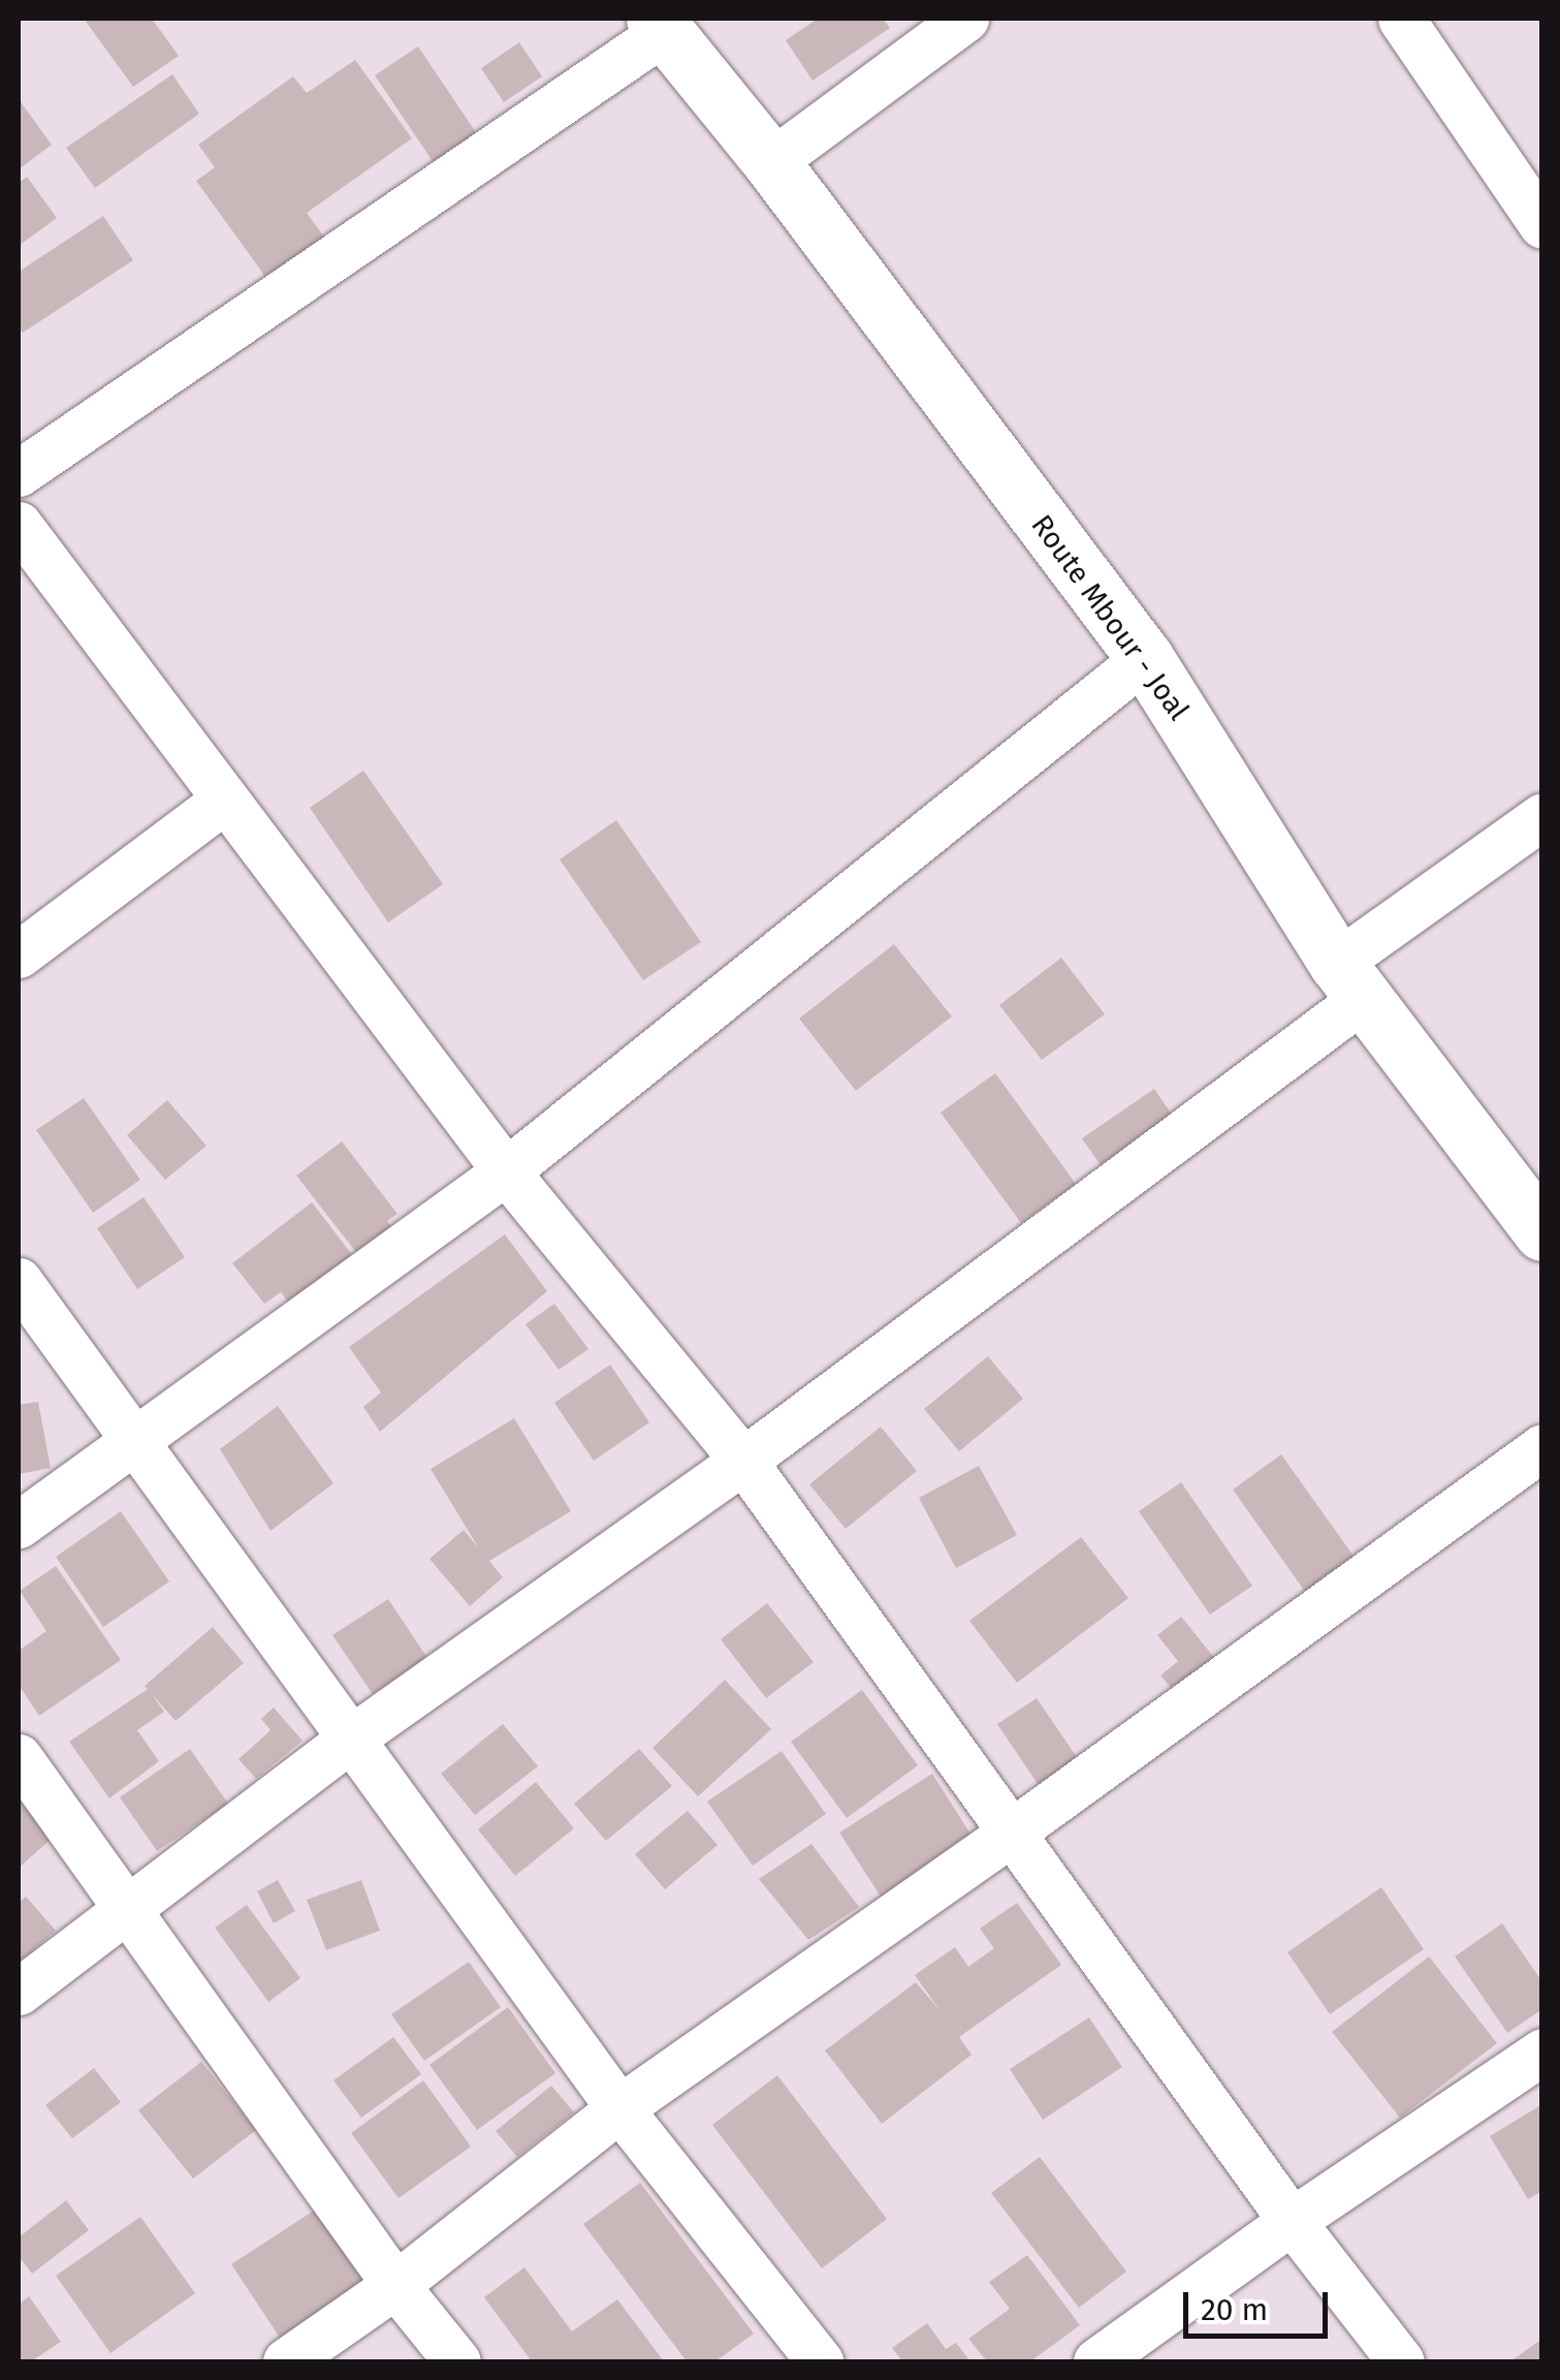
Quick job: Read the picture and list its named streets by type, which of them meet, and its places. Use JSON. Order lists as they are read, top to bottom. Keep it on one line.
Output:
{"streets":{"main road":["Route Mbour - Joal"]},"scale_bar":"20 m"}
